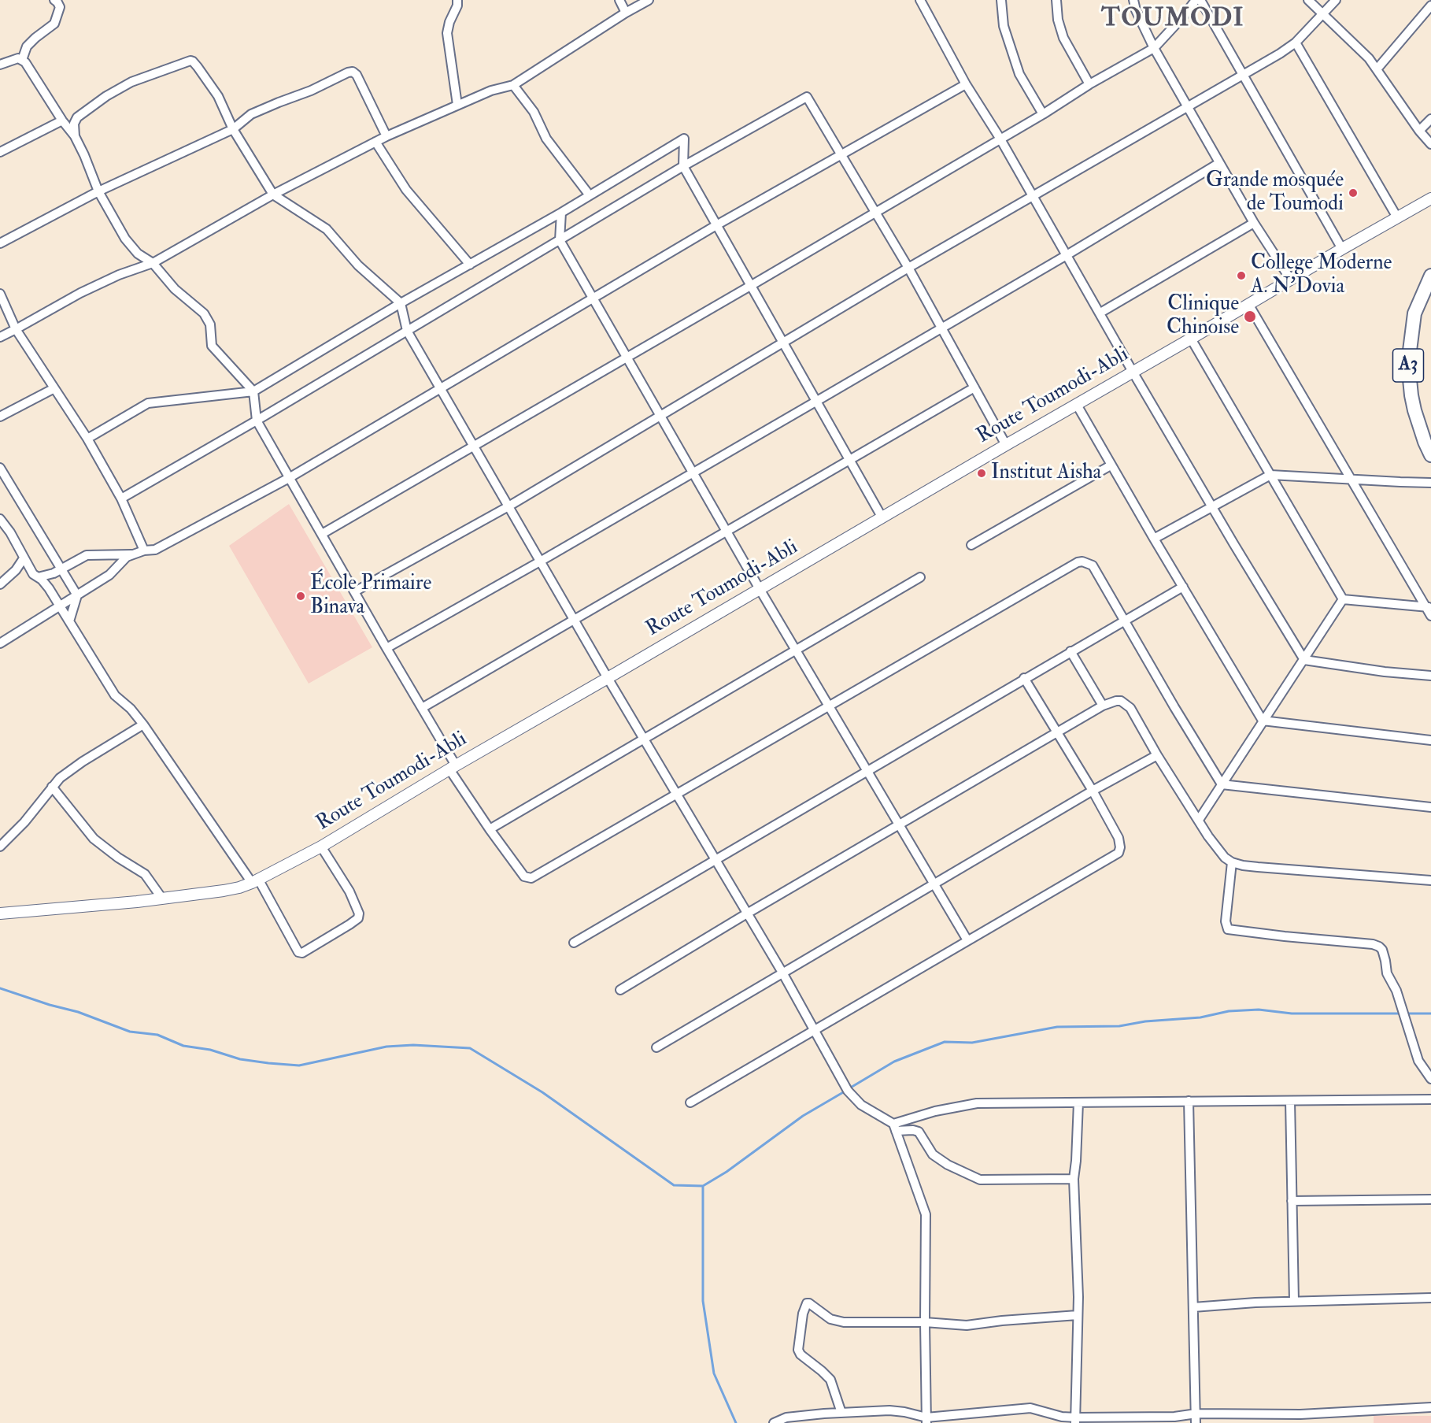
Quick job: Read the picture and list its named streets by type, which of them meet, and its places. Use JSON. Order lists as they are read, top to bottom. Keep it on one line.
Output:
{"streets":{"main road":["A3"],"street":["Route Toumodi-Abli"]},"districts":["TOUMODI"],"places":["Grande mosquée de Toumodi","College Moderne A. N'Dovia","Clinique Chinoise","Institut Aisha","École Primaire Binava"]}
